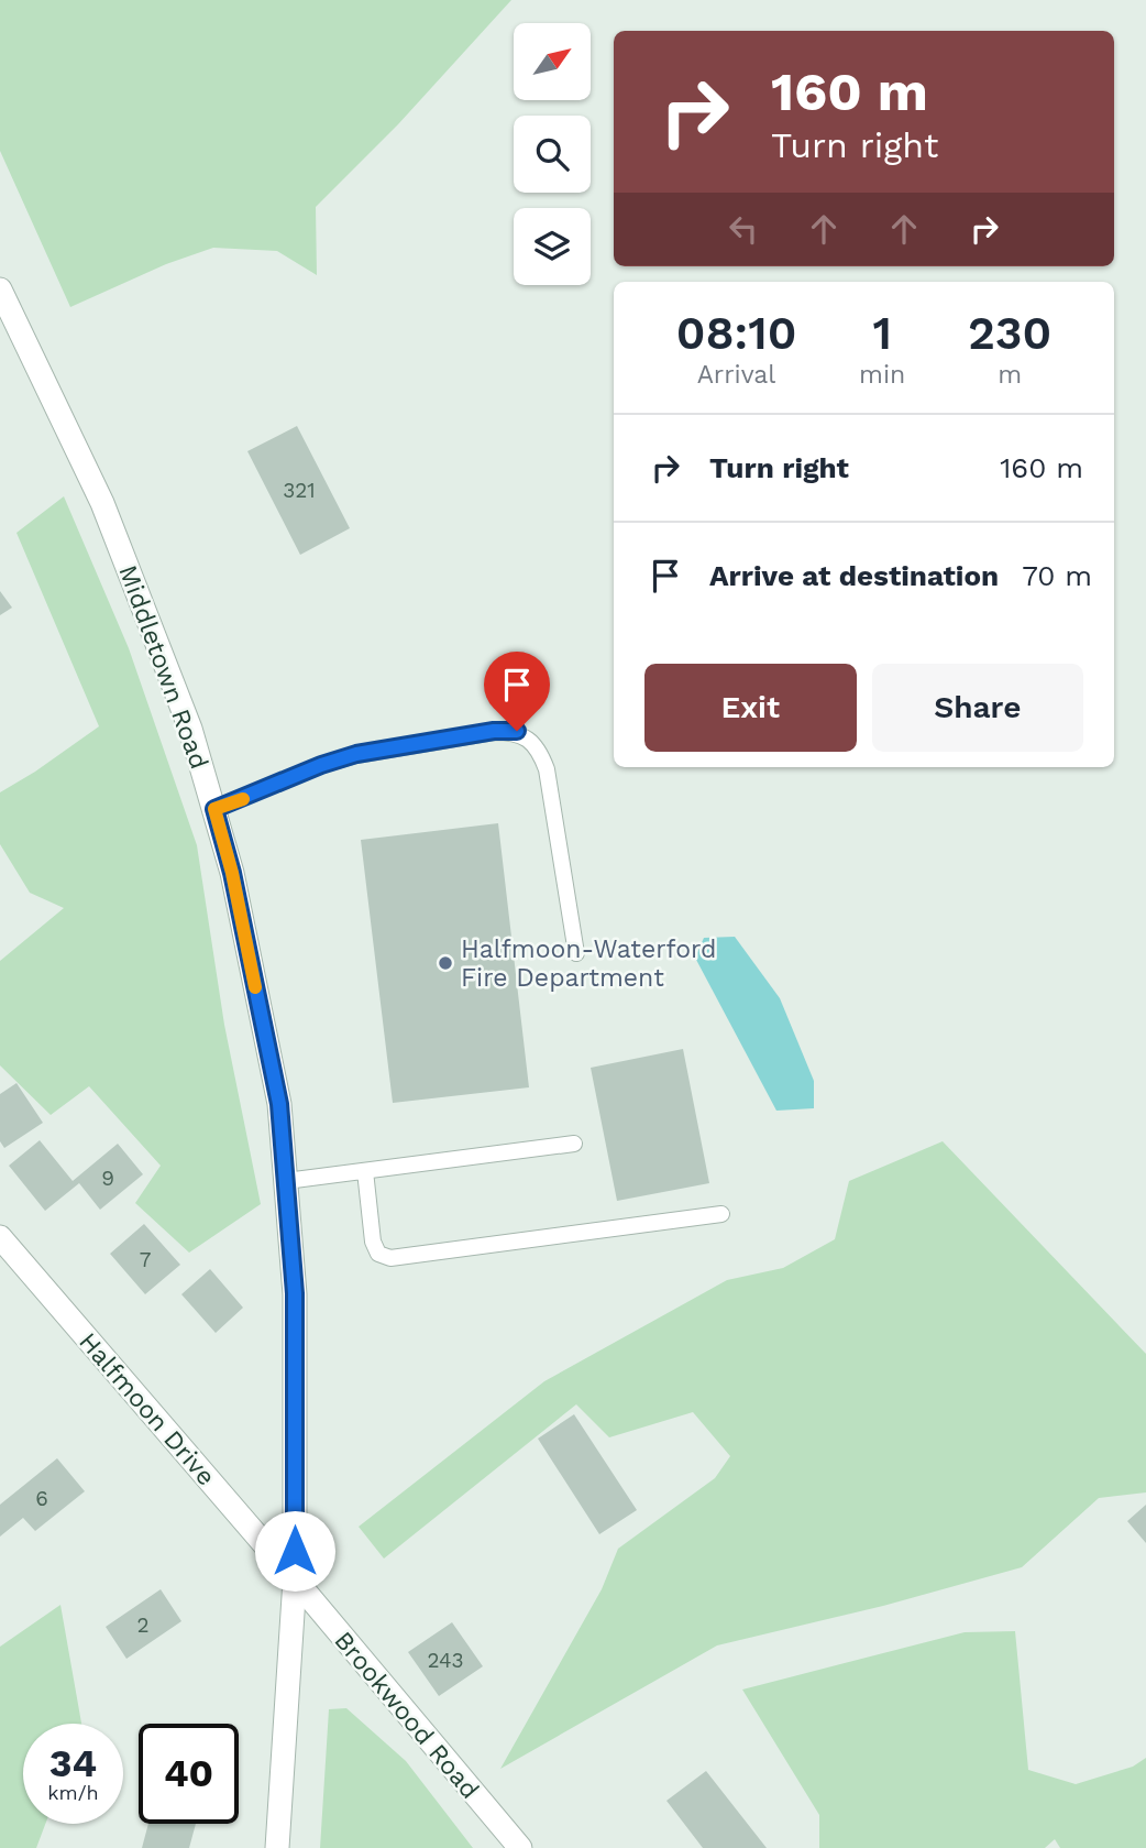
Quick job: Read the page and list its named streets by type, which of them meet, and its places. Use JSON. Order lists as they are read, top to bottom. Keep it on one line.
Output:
{"streets":{"street":["Middletown Road","Halfmoon Drive","Brookwood Road"]},"crossings":[["Middletown Road","Halfmoon Drive"],["Middletown Road","Brookwood Road"],["Halfmoon Drive","Brookwood Road"]],"places":["Halfmoon-Waterford Fire Department"],"house_numbers":["321","9","7","6","2","243"],"north":"top right","page":{"turn":["160 m","Turn right"],"eta":["08:10","Arrival","1","min","230","m"],"list":[{"name":"Turn right","value":"160 m"},{"name":"Arrive at destination","value":"70 m"}],"buttons":["Exit","Share"],"speed":"34 km/h","limit":"40"}}
